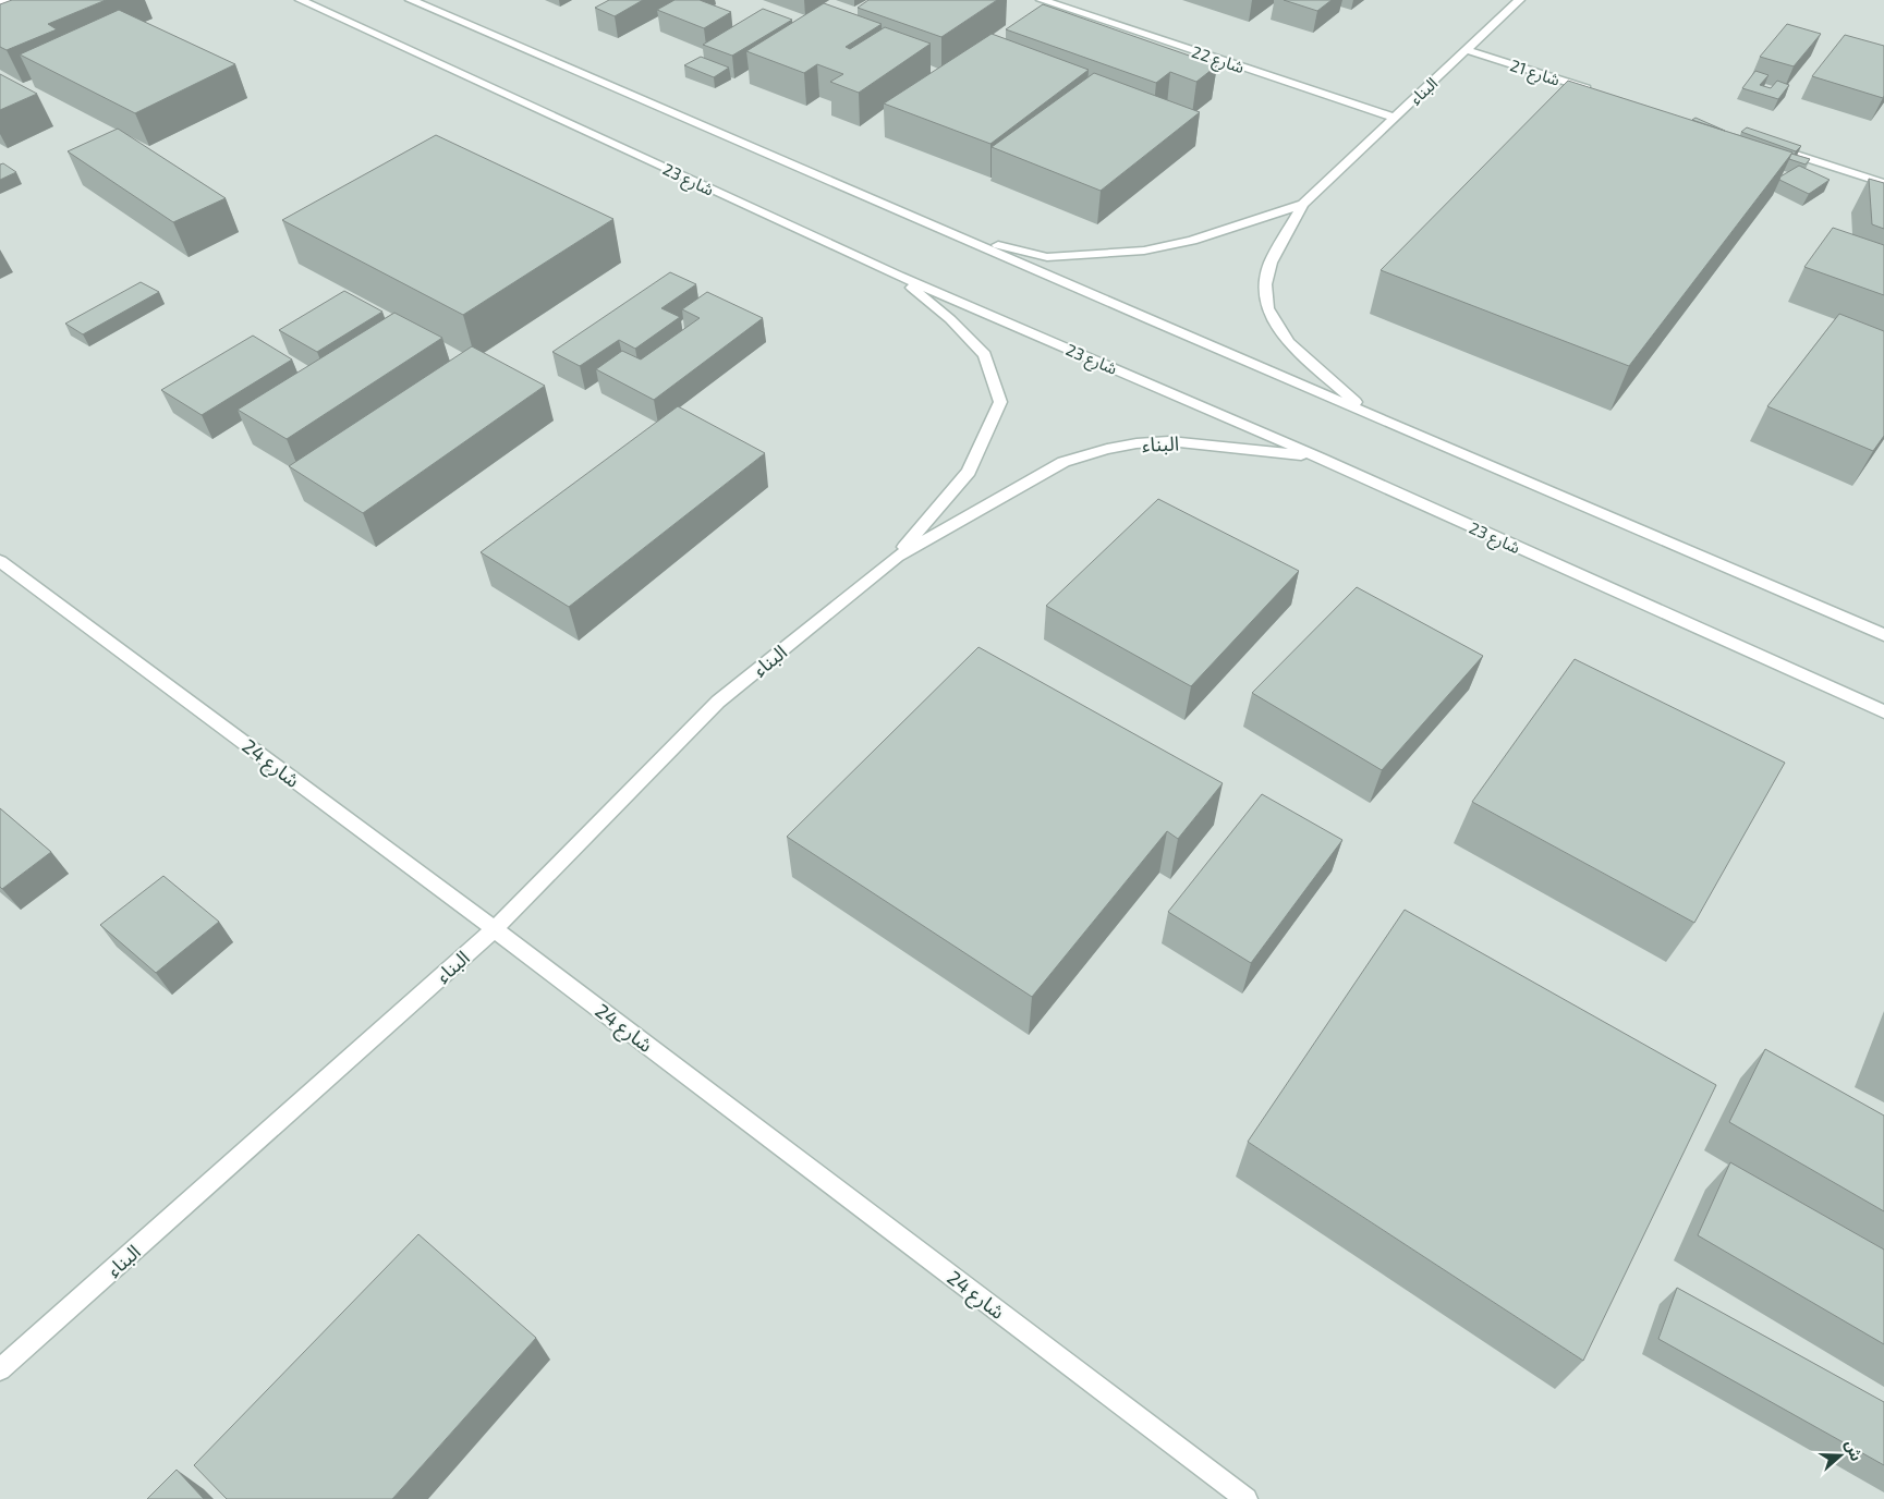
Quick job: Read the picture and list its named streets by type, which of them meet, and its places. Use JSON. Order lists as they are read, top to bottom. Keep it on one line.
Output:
{"streets":{"street":["شارع 22","شارع 21","البناء","شارع 23","شارع 24"]},"crossings":[["شارع 22","البناء"],["شارع 21","البناء"],["البناء","شارع 23"],["البناء","شارع 24"]],"north":"right"}
